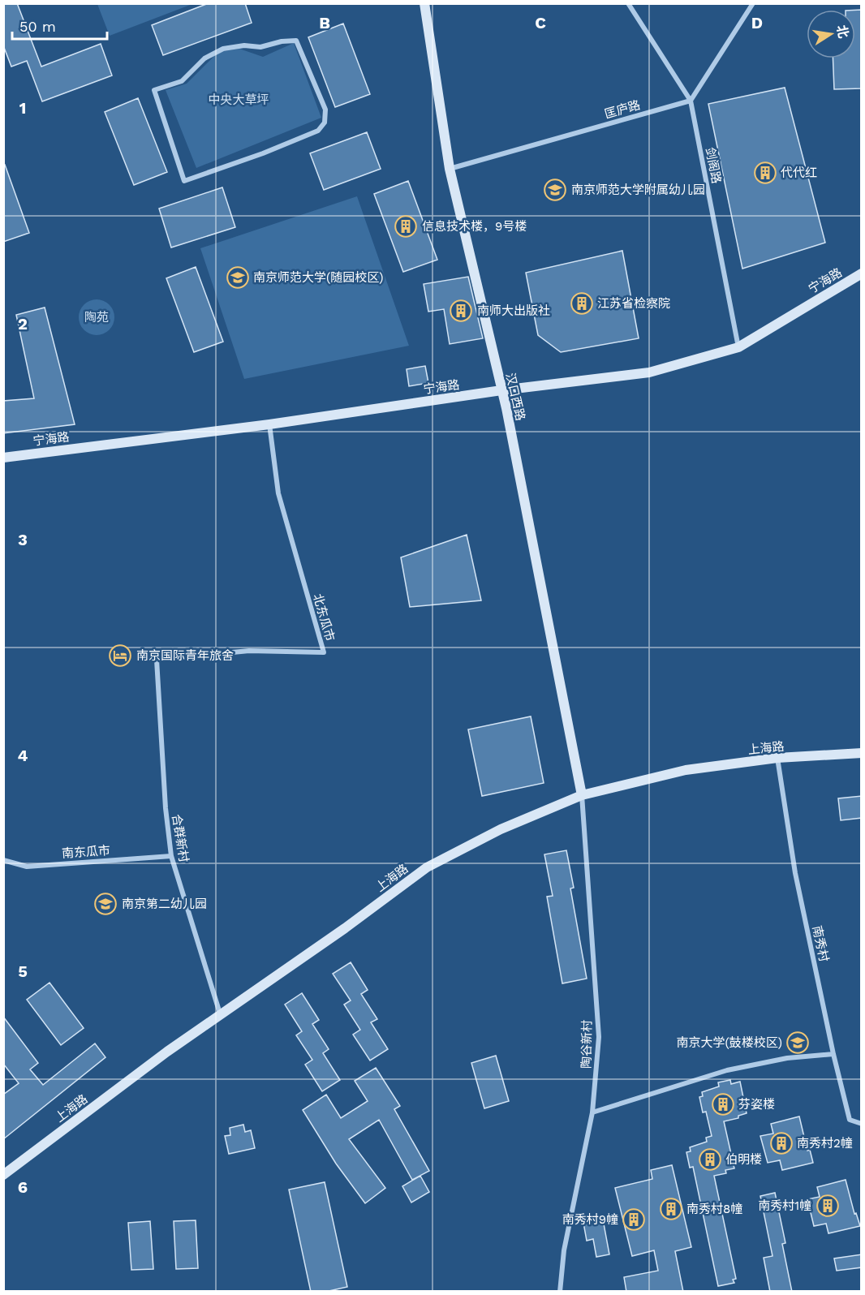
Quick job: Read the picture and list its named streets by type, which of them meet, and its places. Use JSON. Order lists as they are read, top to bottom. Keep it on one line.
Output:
{"streets":{"street":["匡庐路","剑阁路","宁海路","汉口西路","北东瓜市","上海路","合群新村","南东瓜市","南秀村","陶谷新村"]},"crossings":[["匡庐路","剑阁路"],["匡庐路","汉口西路"],["剑阁路","宁海路"],["宁海路","汉口西路"],["宁海路","北东瓜市"],["汉口西路","上海路"],["汉口西路","陶谷新村"],["北东瓜市","合群新村"],["上海路","合群新村"],["上海路","南秀村"],["上海路","陶谷新村"],["合群新村","南东瓜市"]],"parks":["中央大草坪","陶苑"],"places":{"building":["代代红","信息技术楼，9号楼","江苏省检察院","南师大出版社","芬姿楼","南秀村2幢","伯明楼","南秀村1幢","南秀村8幢","南秀村9幢"],"school or university":["南京师范大学附属幼儿园","南京师范大学(随园校区)","南京第二幼儿园","南京大学(鼓楼校区)"],"hotel":["南京国际青年旅舍"]},"scale_bar":"50 m","north":"right","grid":{"columns":["B","C","D"],"rows":["1","2","3","4","5","6"]}}
